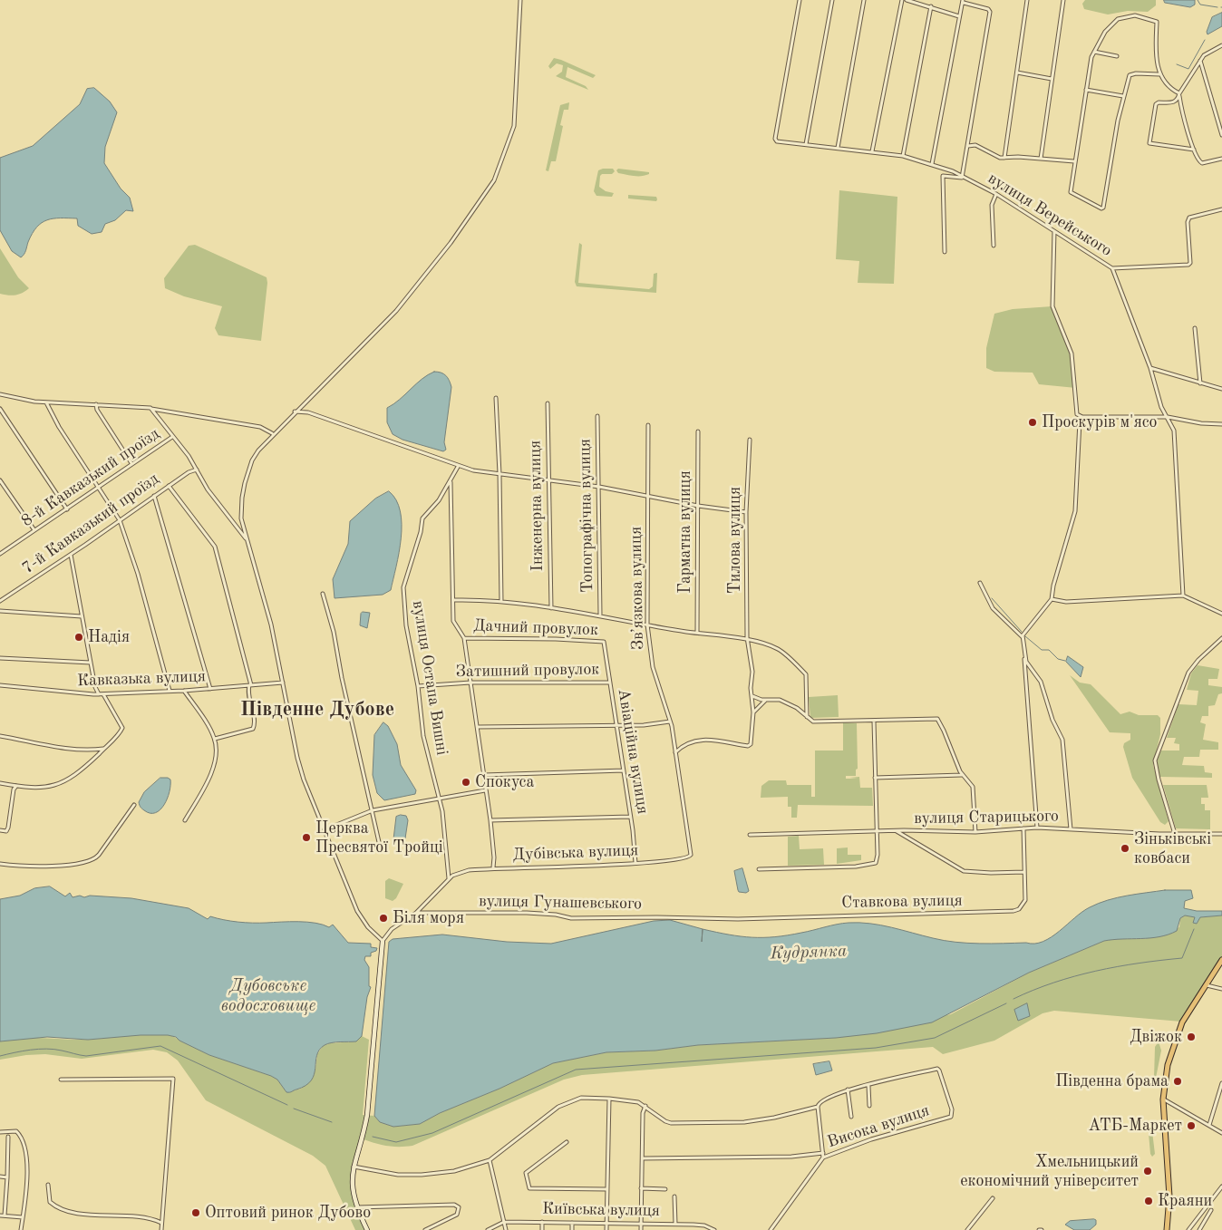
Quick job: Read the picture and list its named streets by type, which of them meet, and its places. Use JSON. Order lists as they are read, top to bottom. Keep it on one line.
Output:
{"streets":{"street":["вулиця Верейського","8-й Кавказький проїзд","Інженерна вулиця","Топографічна вулиця","7-й Кавказький проїзд","Гарматна вулиця","Тилова вулиця","Звʼязкова вулиця","Дачний провулок","Затишний провулок","вулиця Остапа Вишні","Кавказька вулиця","Авіаційна вулиця","вулиця Старицького","Дубівська вулиця","Ставкова вулиця","вулиця Гунашевського","Висока вулиця","Київська вулиця"]},"crossings":[["Тилова вулиця","Дубівська вулиця"],["Звʼязкова вулиця","Дубівська вулиця"],["Дачний провулок","Авіаційна вулиця"],["Затишний провулок","вулиця Остапа Вишні"],["Затишний провулок","Авіаційна вулиця"],["вулиця Остапа Вишні","Дубівська вулиця"],["Авіаційна вулиця","Дубівська вулиця"],["вулиця Старицького","Ставкова вулиця"],["Дубівська вулиця","вулиця Гунашевського"],["Ставкова вулиця","вулиця Гунашевського"]],"districts":["Південне Дубове"],"water":["Кудрянка","Дубовське водосховище"],"places":["Проскурів м'ясо","Надія","Спокуса","Церква Пресвятої Тройці","Зіньківські ковбаси","Біля моря","Двіжок","Південна брама","АТБ-Маркет","Хмельницький економічний університет","Краяни","Оптовий ринок Дубово"]}
